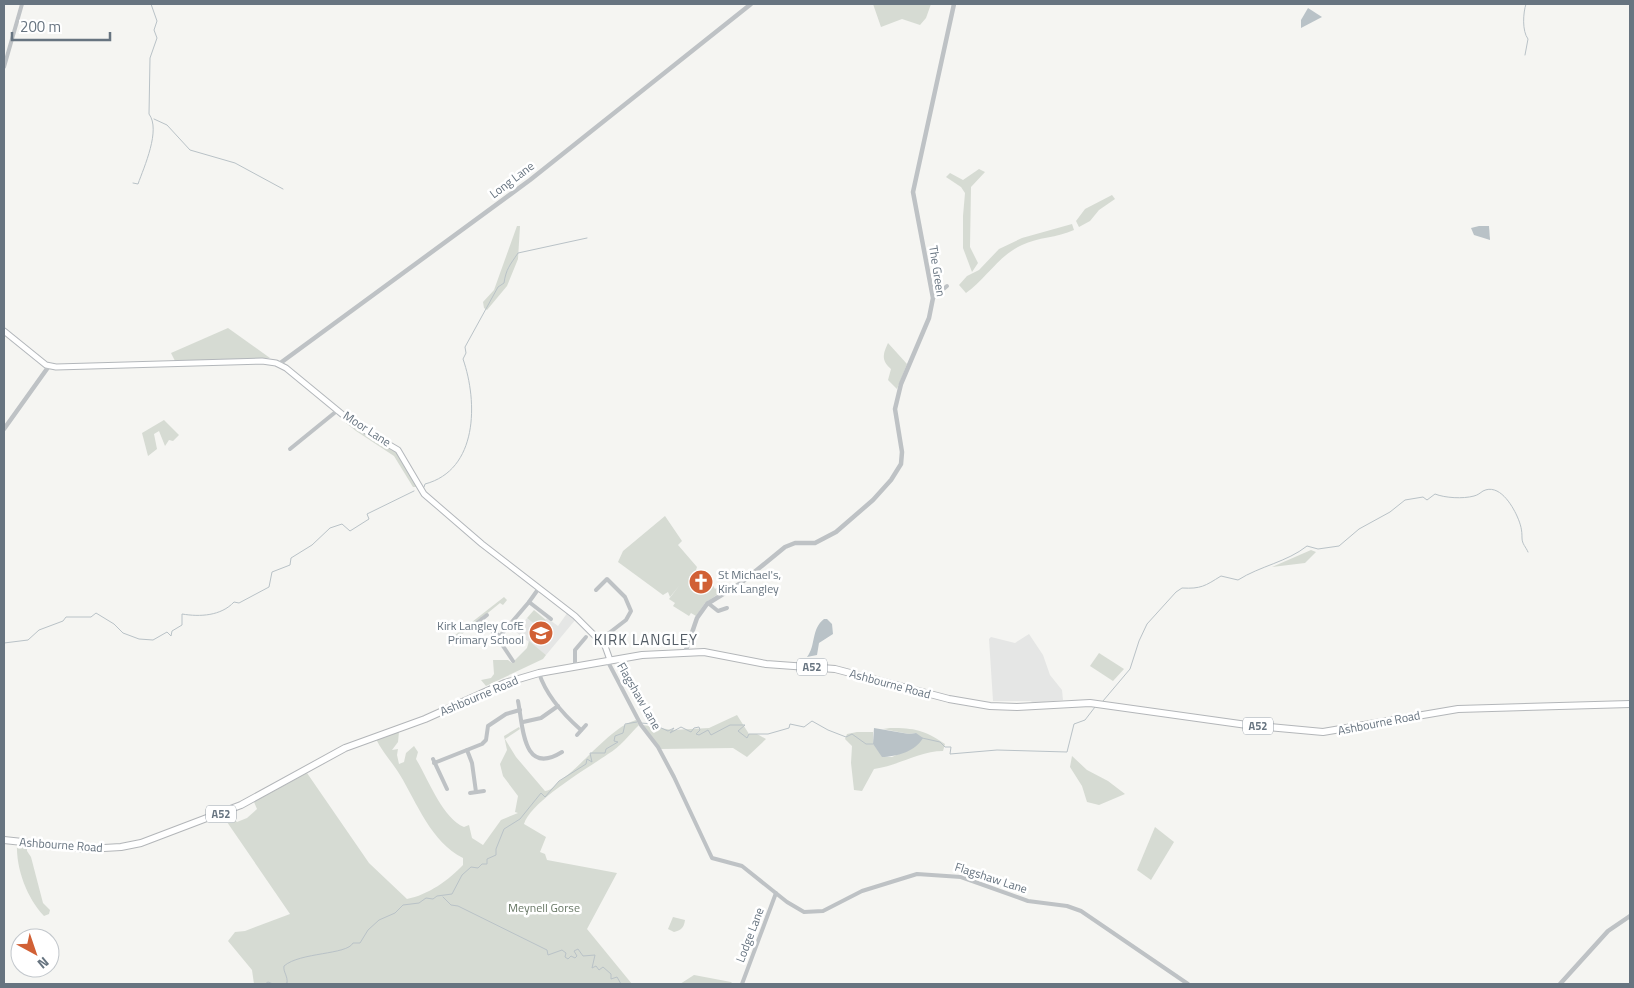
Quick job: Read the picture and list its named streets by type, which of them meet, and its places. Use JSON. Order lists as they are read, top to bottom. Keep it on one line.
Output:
{"streets":{"highway":["A52","Ashbourne Road"],"main road":["Moor Lane"],"street":["Long Lane","The Green","Flagshaw Lane","Lodge Lane"]},"crossings":[["Long Lane","Moor Lane"],["Moor Lane","Ashbourne Road"],["Moor Lane","Flagshaw Lane"],["Ashbourne Road","Flagshaw Lane"],["Flagshaw Lane","Lodge Lane"]],"districts":["KIRK LANGLEY"],"parks":["Meynell Gorse"],"places":{"church":["St Michael's, Kirk Langley"],"school or university":["Kirk Langley CofE Primary School"]},"scale_bar":"200 m","north":"bottom right"}
